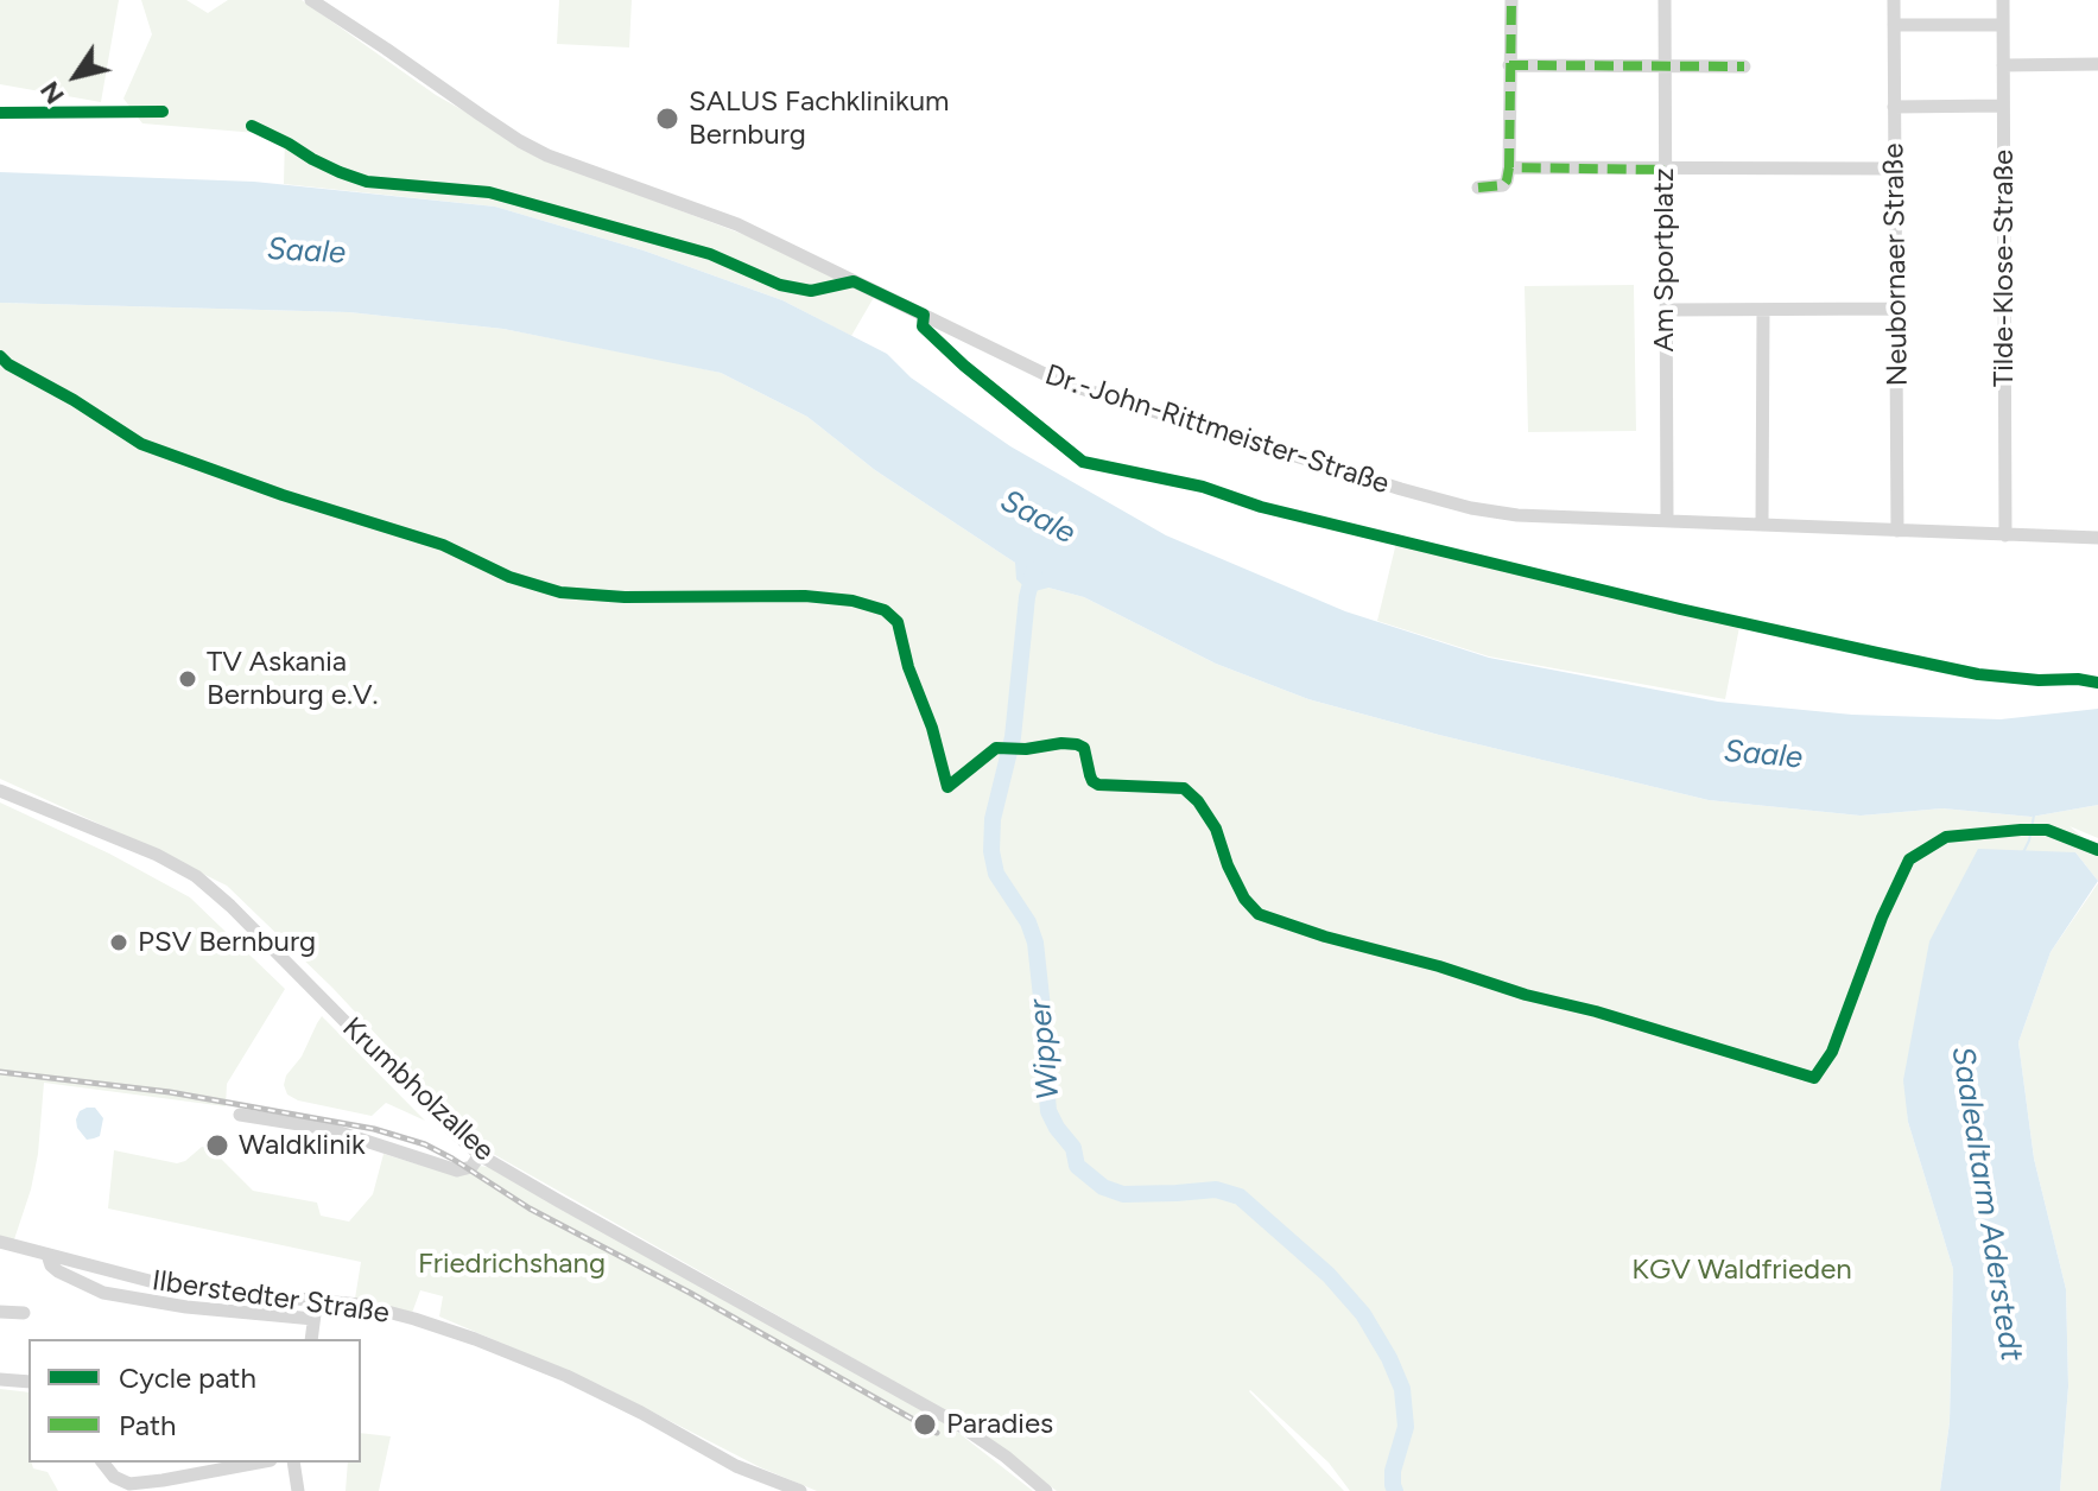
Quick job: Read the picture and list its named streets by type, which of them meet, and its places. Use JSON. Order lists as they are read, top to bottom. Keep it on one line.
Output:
{"streets":{"street":["Am Sportplatz","Neubornaer Straße","Tilde-Klose-Straße","Dr.-John-Rittmeister-Straße","Krumbholzallee","Ilberstedter Straße"]},"crossings":[["Am Sportplatz","Dr.-John-Rittmeister-Straße"],["Neubornaer Straße","Dr.-John-Rittmeister-Straße"],["Tilde-Klose-Straße","Dr.-John-Rittmeister-Straße"]],"water":["Saale","Wipper","Saalealtarm Aderstedt"],"parks":["Friedrichshang","KGV Waldfrieden"],"places":["SALUS Fachklinikum Bernburg","TV Askania Bernburg e.V.","PSV Bernburg","Waldklinik","Paradies"],"legend":["Cycle path","Path"],"north":"bottom left"}
